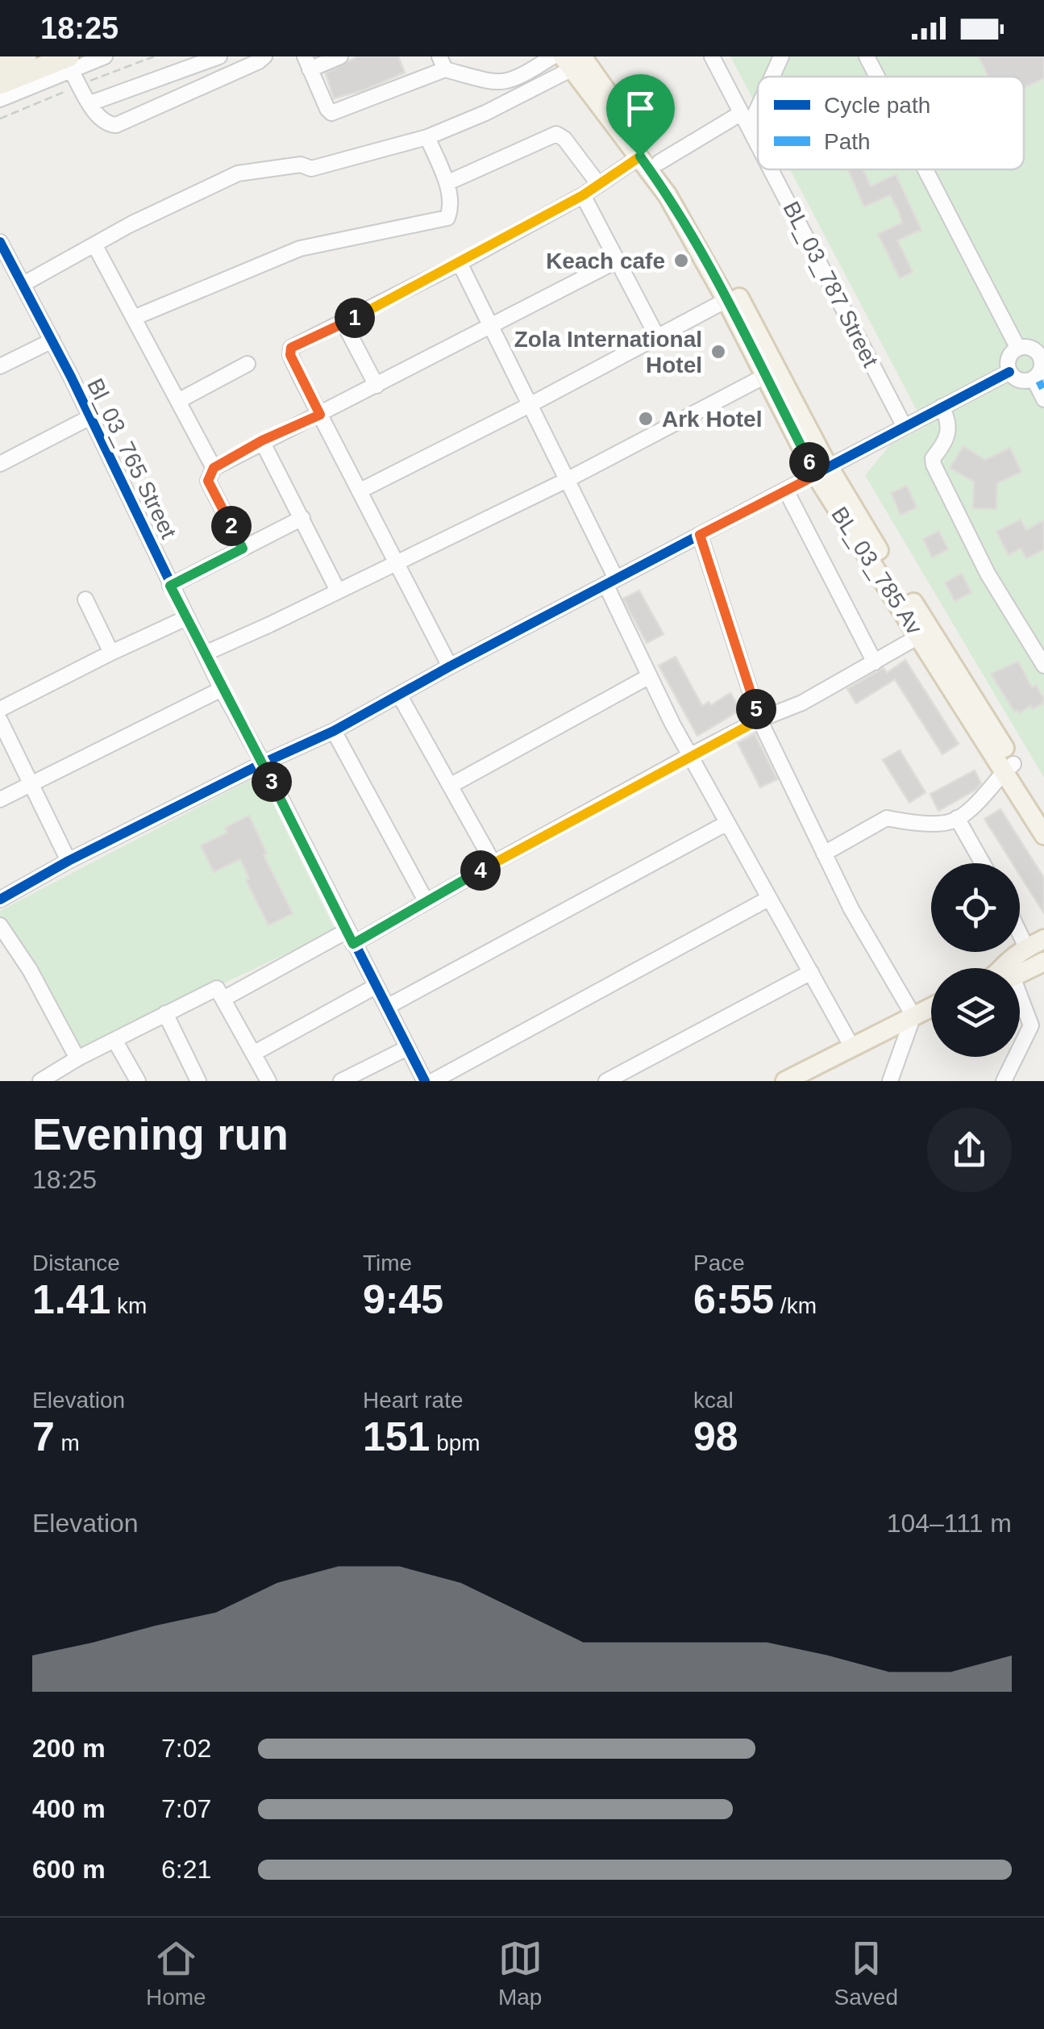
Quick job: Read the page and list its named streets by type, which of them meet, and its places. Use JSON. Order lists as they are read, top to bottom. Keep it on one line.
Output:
{"streets":{"main road":["BL_03_785 Av"],"street":["BL_03_787 Street","Bl_03_765 Street"]},"places":["Keach cafe","Zola International Hotel","Ark Hotel"],"legend":["Cycle path","Path"],"page":{"status":"18:25","pins":["1","6","2","5","3","4"],"heading":["Evening run","18:25"],"stats":[["Distance","1.41 km"],["Time","9:45"],["Pace","6:55 /km"],["Elevation","7 m"],["Heart rate","151 bpm"],["kcal","98"]],"chart":["Elevation","104–111 m"],"list":[{"name":"200 m","note":"7:02"},{"name":"400 m","note":"7:07"},{"name":"600 m","note":"6:21"}],"tabs":["Home","Map","Saved"]}}
